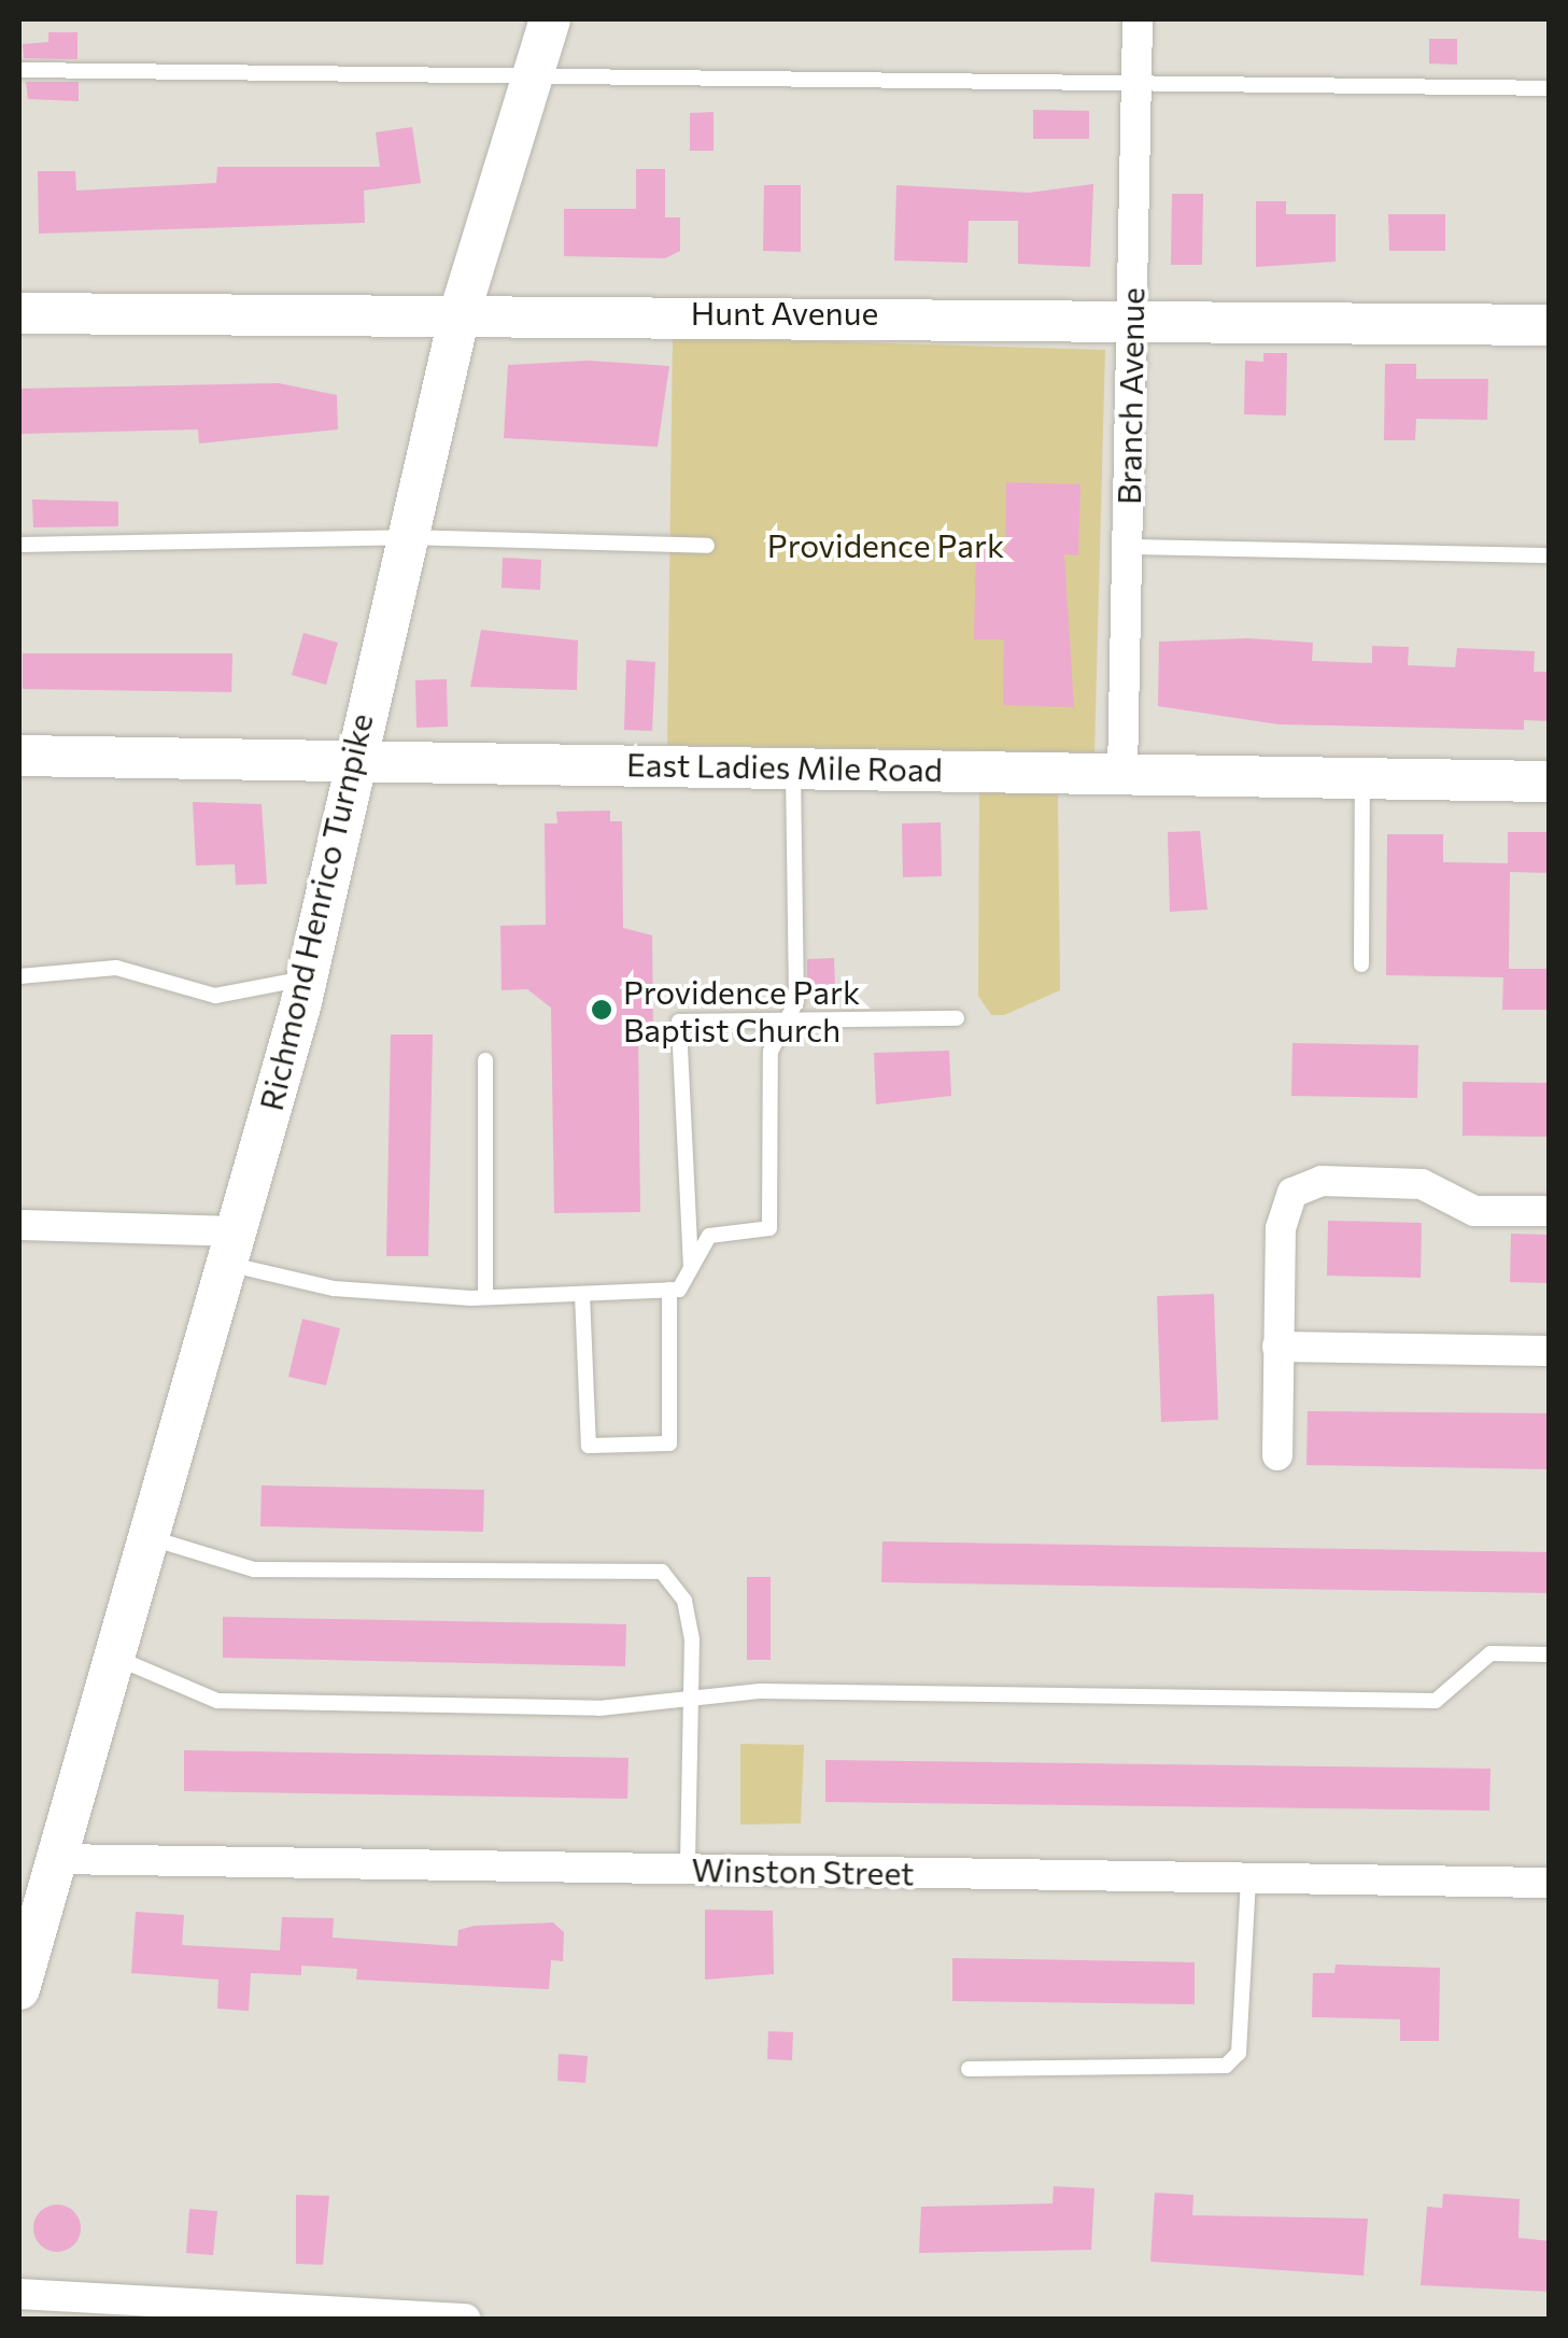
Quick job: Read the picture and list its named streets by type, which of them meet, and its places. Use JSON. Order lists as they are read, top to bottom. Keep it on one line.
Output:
{"streets":{"street":["Hunt Avenue","Branch Avenue","East Ladies Mile Road","Richmond Henrico Turnpike","Winston Street"]},"crossings":[["Hunt Avenue","Branch Avenue"],["Hunt Avenue","Richmond Henrico Turnpike"],["Branch Avenue","East Ladies Mile Road"],["East Ladies Mile Road","Richmond Henrico Turnpike"],["Richmond Henrico Turnpike","Winston Street"]],"parks":["Providence Park"],"places":["Providence Park Baptist Church"]}
